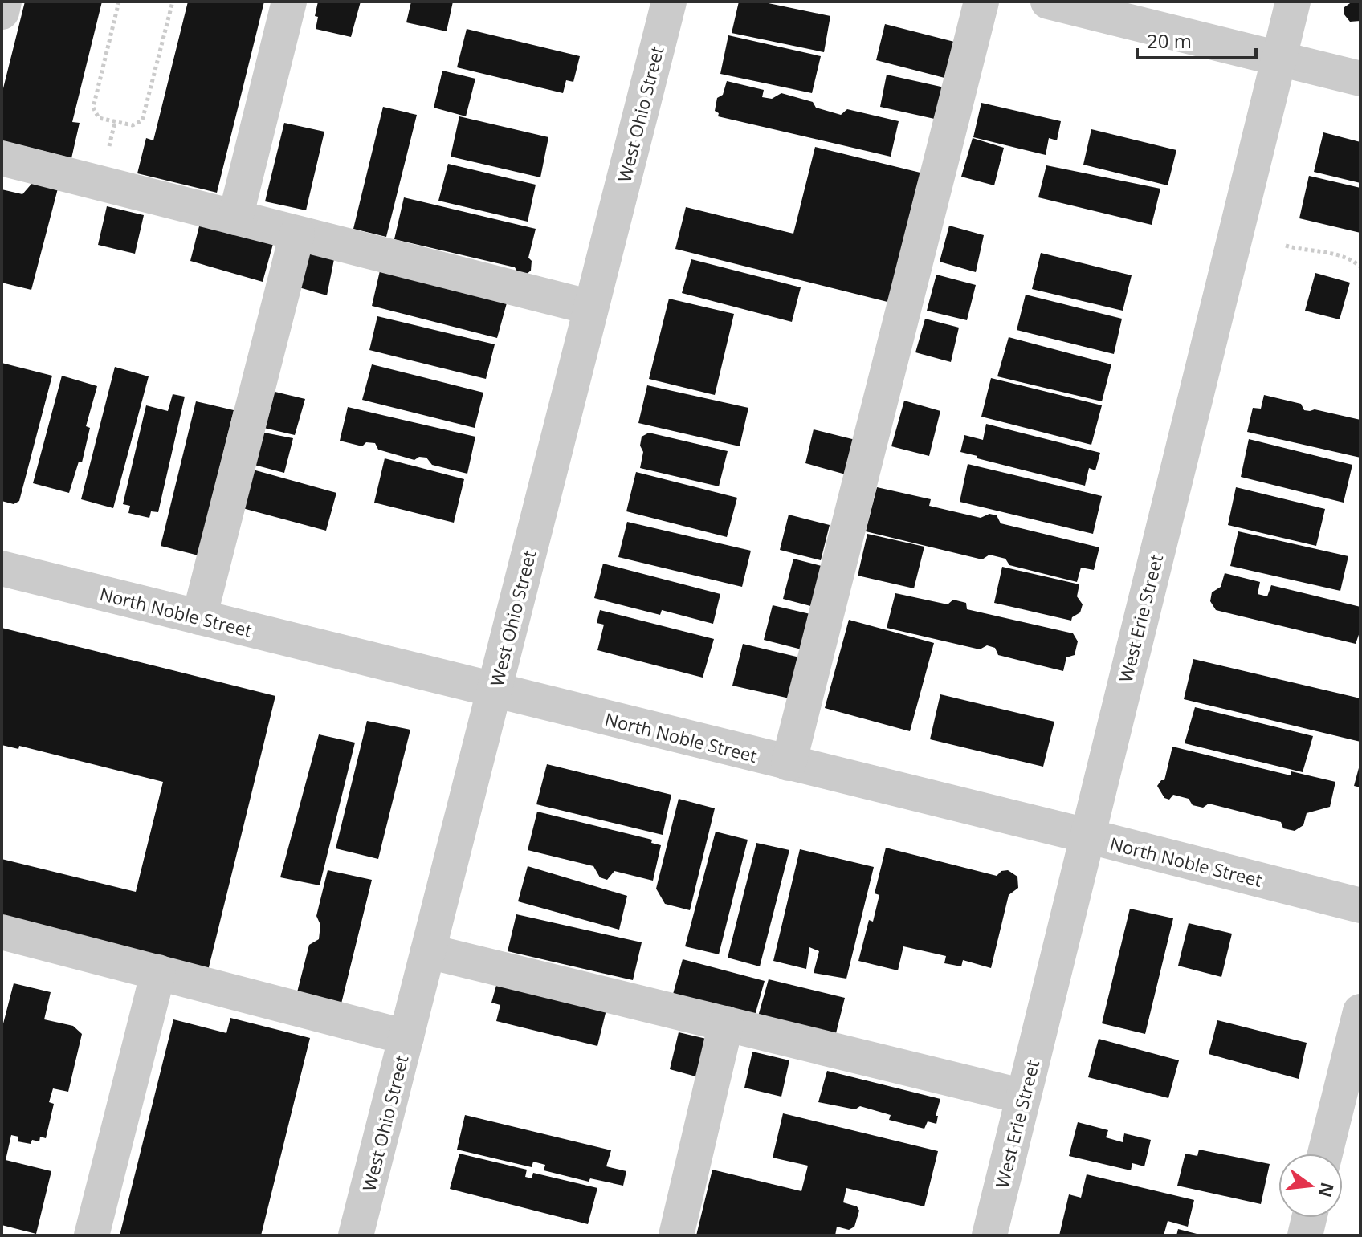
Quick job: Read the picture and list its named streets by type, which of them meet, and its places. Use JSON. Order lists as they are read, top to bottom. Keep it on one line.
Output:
{"streets":{"street":["West Ohio Street","North Noble Street","West Erie Street"]},"crossings":[["West Ohio Street","North Noble Street"],["North Noble Street","West Erie Street"]],"scale_bar":"20 m","north":"right"}
